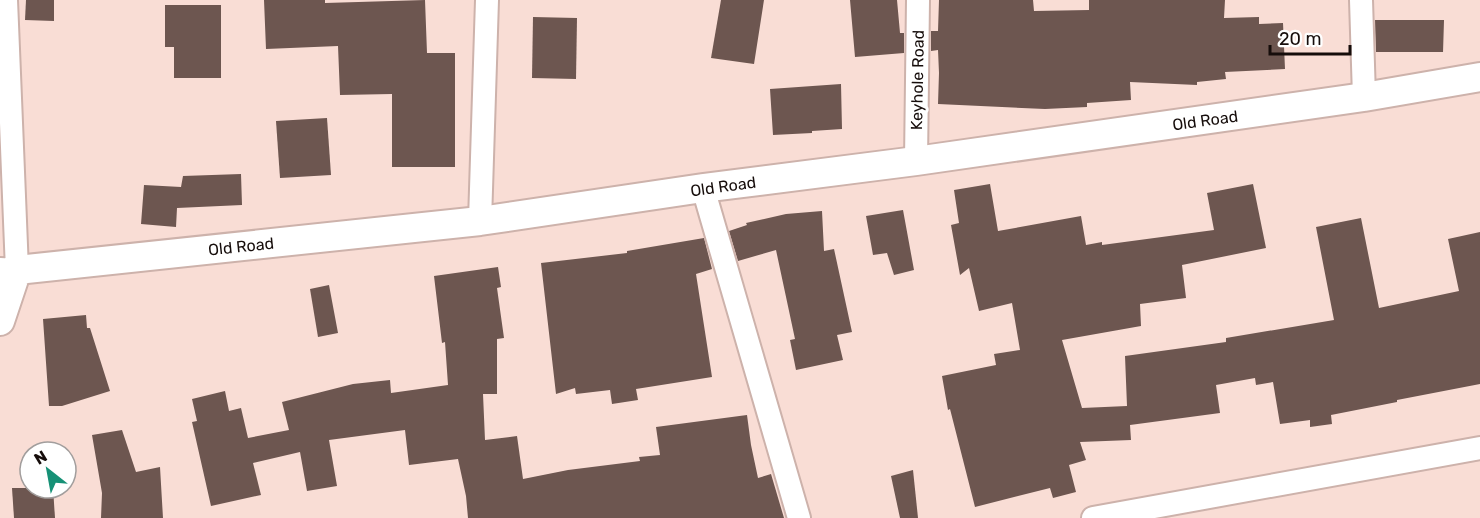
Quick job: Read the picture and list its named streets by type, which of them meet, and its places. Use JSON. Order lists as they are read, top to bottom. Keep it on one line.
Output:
{"streets":{"street":["Keyhole Road","Old Road"]},"crossings":[["Keyhole Road","Old Road"]],"scale_bar":"20 m","north":"top left"}
